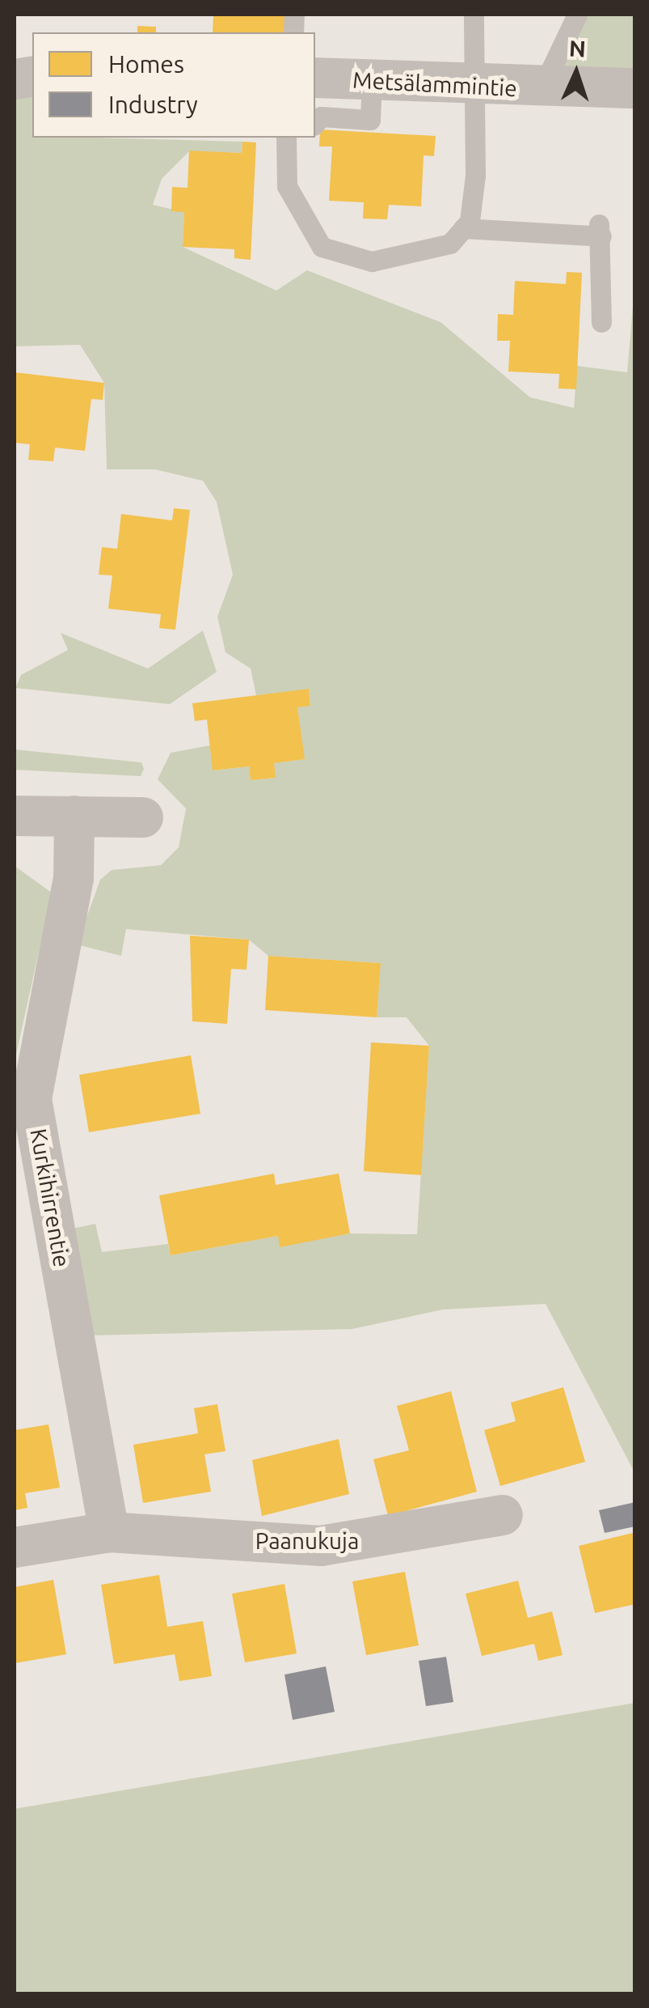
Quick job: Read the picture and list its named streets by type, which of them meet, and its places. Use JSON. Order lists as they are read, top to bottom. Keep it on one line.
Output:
{"streets":{"street":["Metsälammintie","Kurkihirrentie","Paanukuja"]},"crossings":[["Kurkihirrentie","Paanukuja"]],"legend":["Homes","Industry"],"north":"top"}
